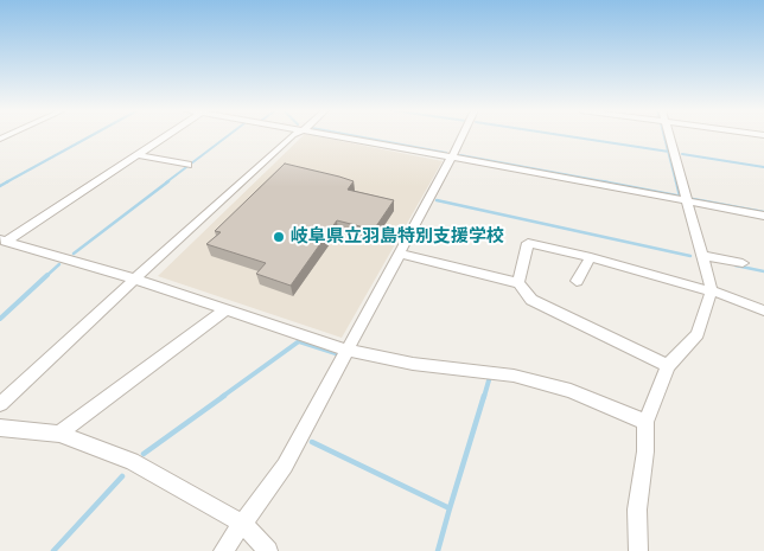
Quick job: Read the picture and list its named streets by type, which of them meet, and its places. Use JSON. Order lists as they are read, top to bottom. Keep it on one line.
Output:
{"places":["岐阜県立羽島特別支援学校"]}
